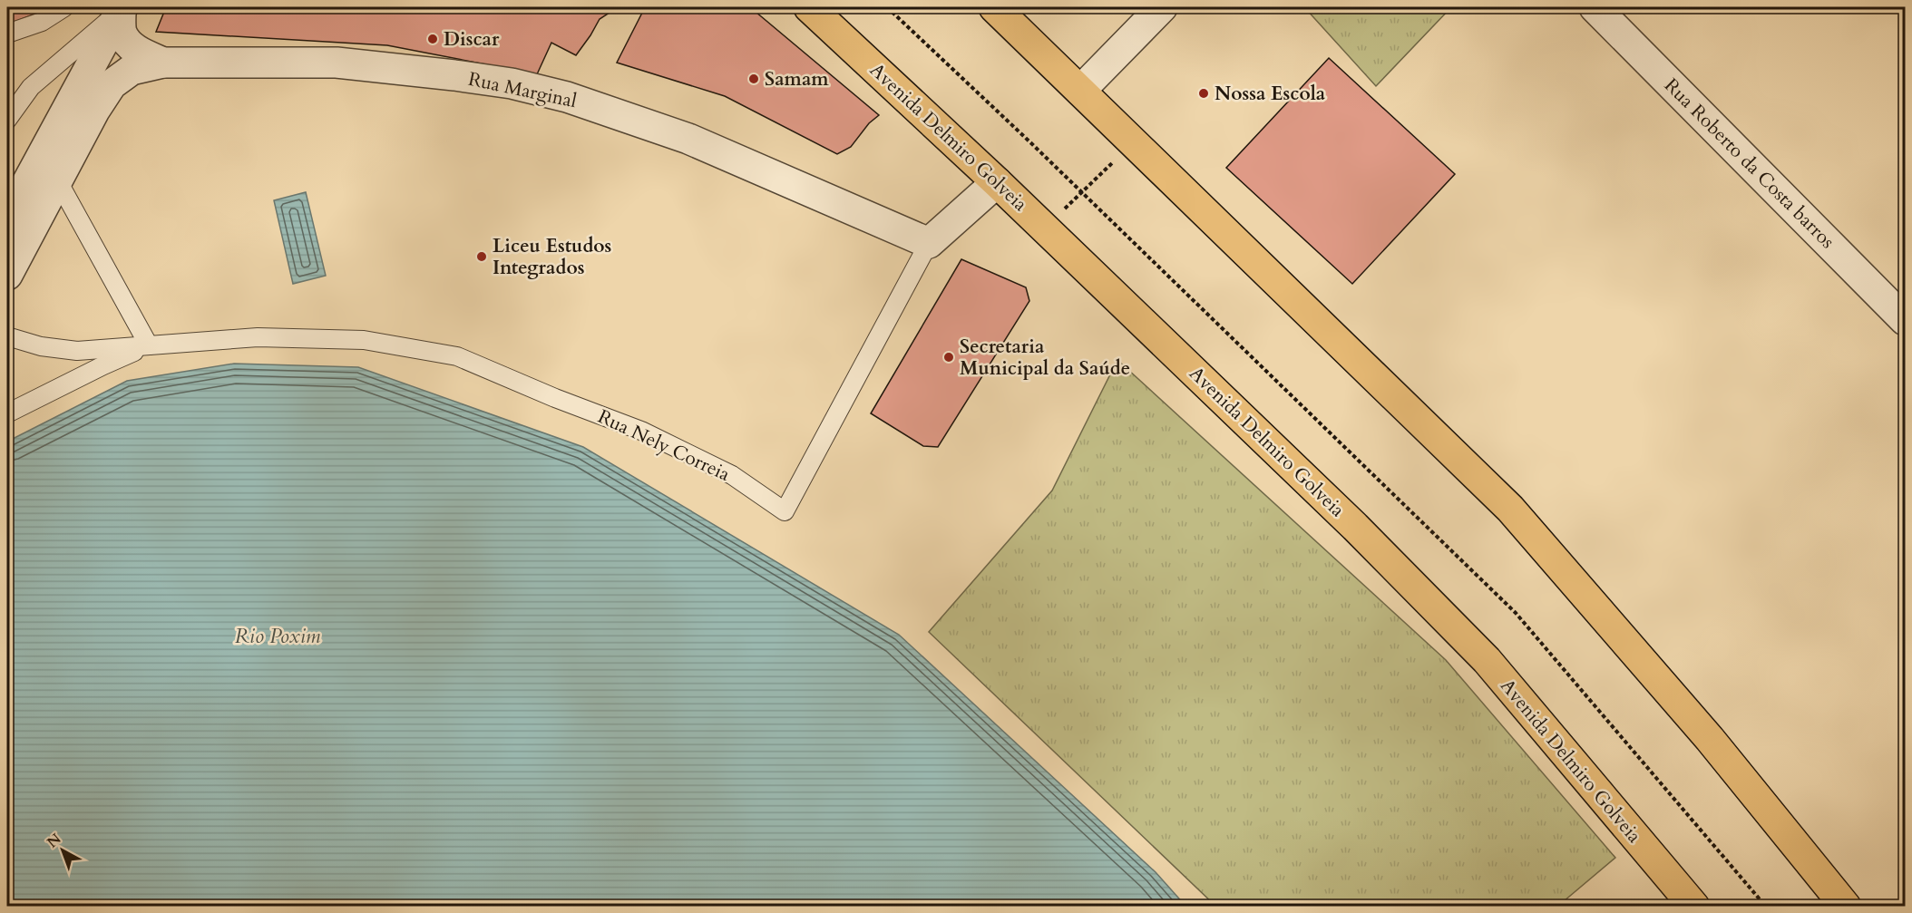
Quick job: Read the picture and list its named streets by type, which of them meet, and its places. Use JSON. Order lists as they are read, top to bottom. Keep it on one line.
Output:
{"streets":{"main road":["Avenida Delmiro Golveia"],"street":["Rua Marginal","Rua Roberto da Costa barros","Rua Nely Correia"]},"crossings":[["Rua Marginal","Rua Nely Correia"],["Avenida Delmiro Golveia","Rua Nely Correia"]],"water":["Rio Poxim"],"places":["Discar","Samam","Nossa Escola","Liceu Estudos Integrados","Secretaria Municipal da Saúde"],"north":"top left"}
